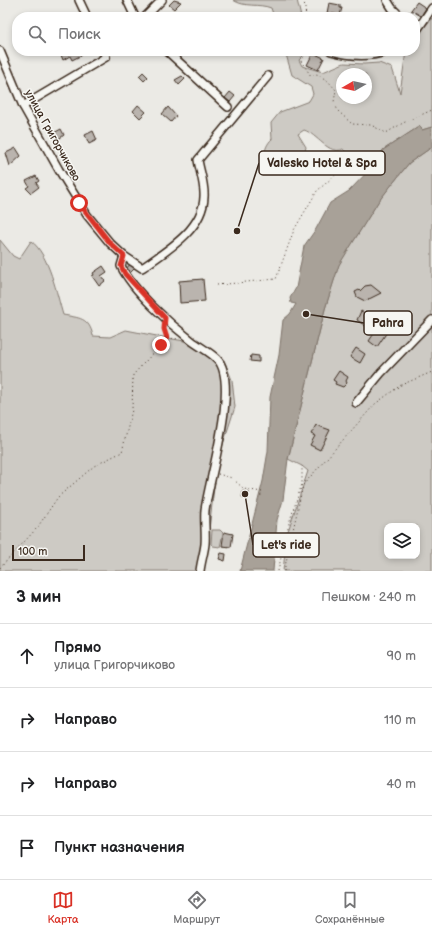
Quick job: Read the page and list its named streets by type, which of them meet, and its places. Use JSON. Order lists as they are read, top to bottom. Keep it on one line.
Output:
{"streets":{"street":["улица Григорчиково"]},"places":["Valesko Hotel & Spa","Pahra","Let's ride"],"scale_bar":"100 m","north":"left","page":{"search":"Поиск","scale":"100 m","heading":["3 мин","Пешком · 240 m"],"list":[["Прямо","улица Григорчиково","90 m"],["Направо","110 m"],["Направо","40 m"],"Пункт назначения"],"nav":["Карта","Маршрут","Сохранённые"]}}
